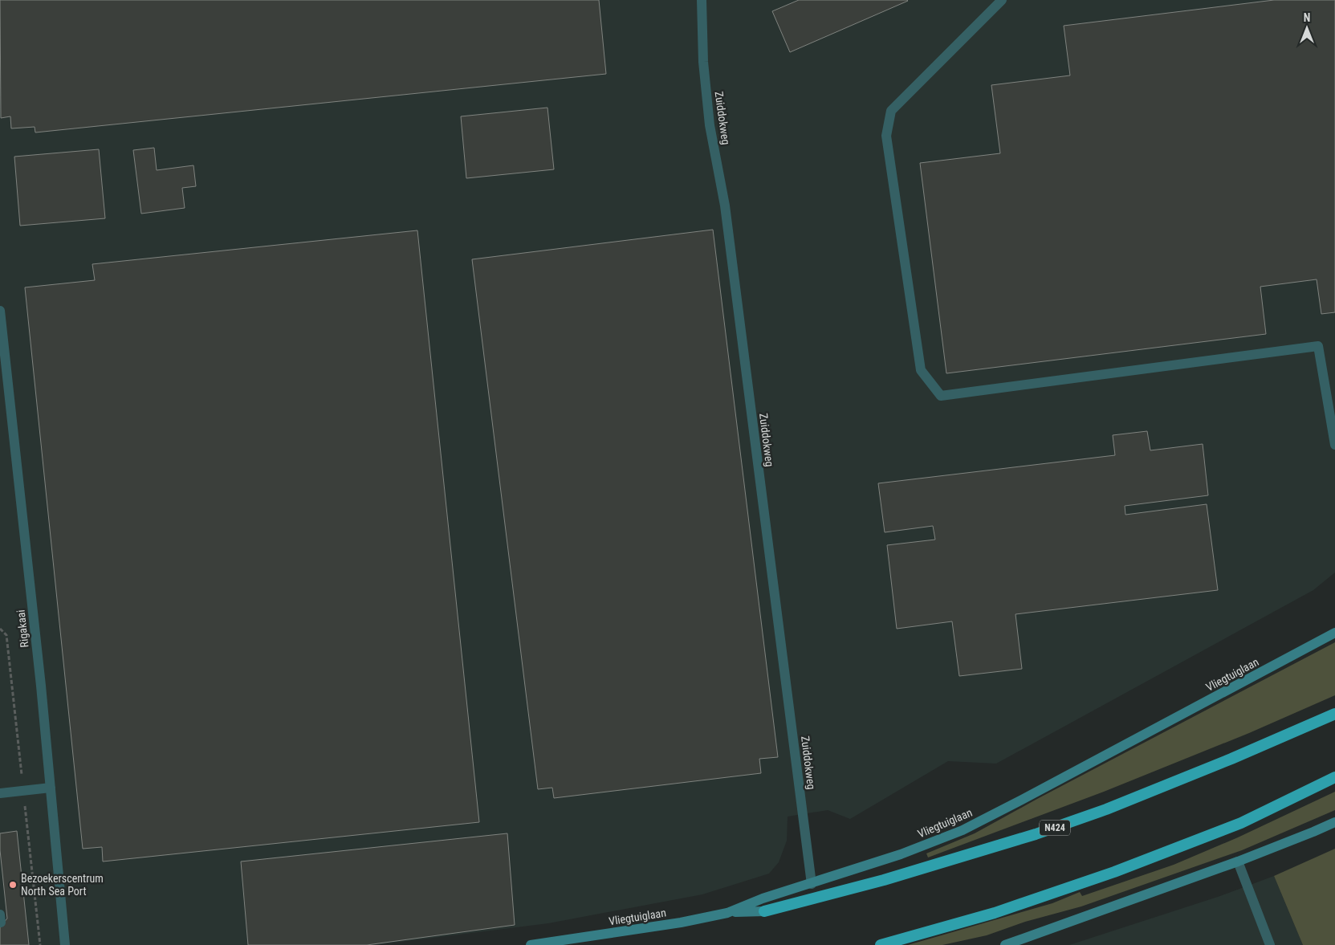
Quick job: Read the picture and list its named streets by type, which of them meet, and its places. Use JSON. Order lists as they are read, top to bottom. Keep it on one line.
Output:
{"streets":{"highway":["N424"],"main road":["Vliegtuiglaan"],"street":["Zuiddokweg","Rigakaai"]},"crossings":[["Zuiddokweg","Vliegtuiglaan"],["Vliegtuiglaan","N424"]],"places":["Bezoekerscentrum North Sea Port"],"north":"top"}
